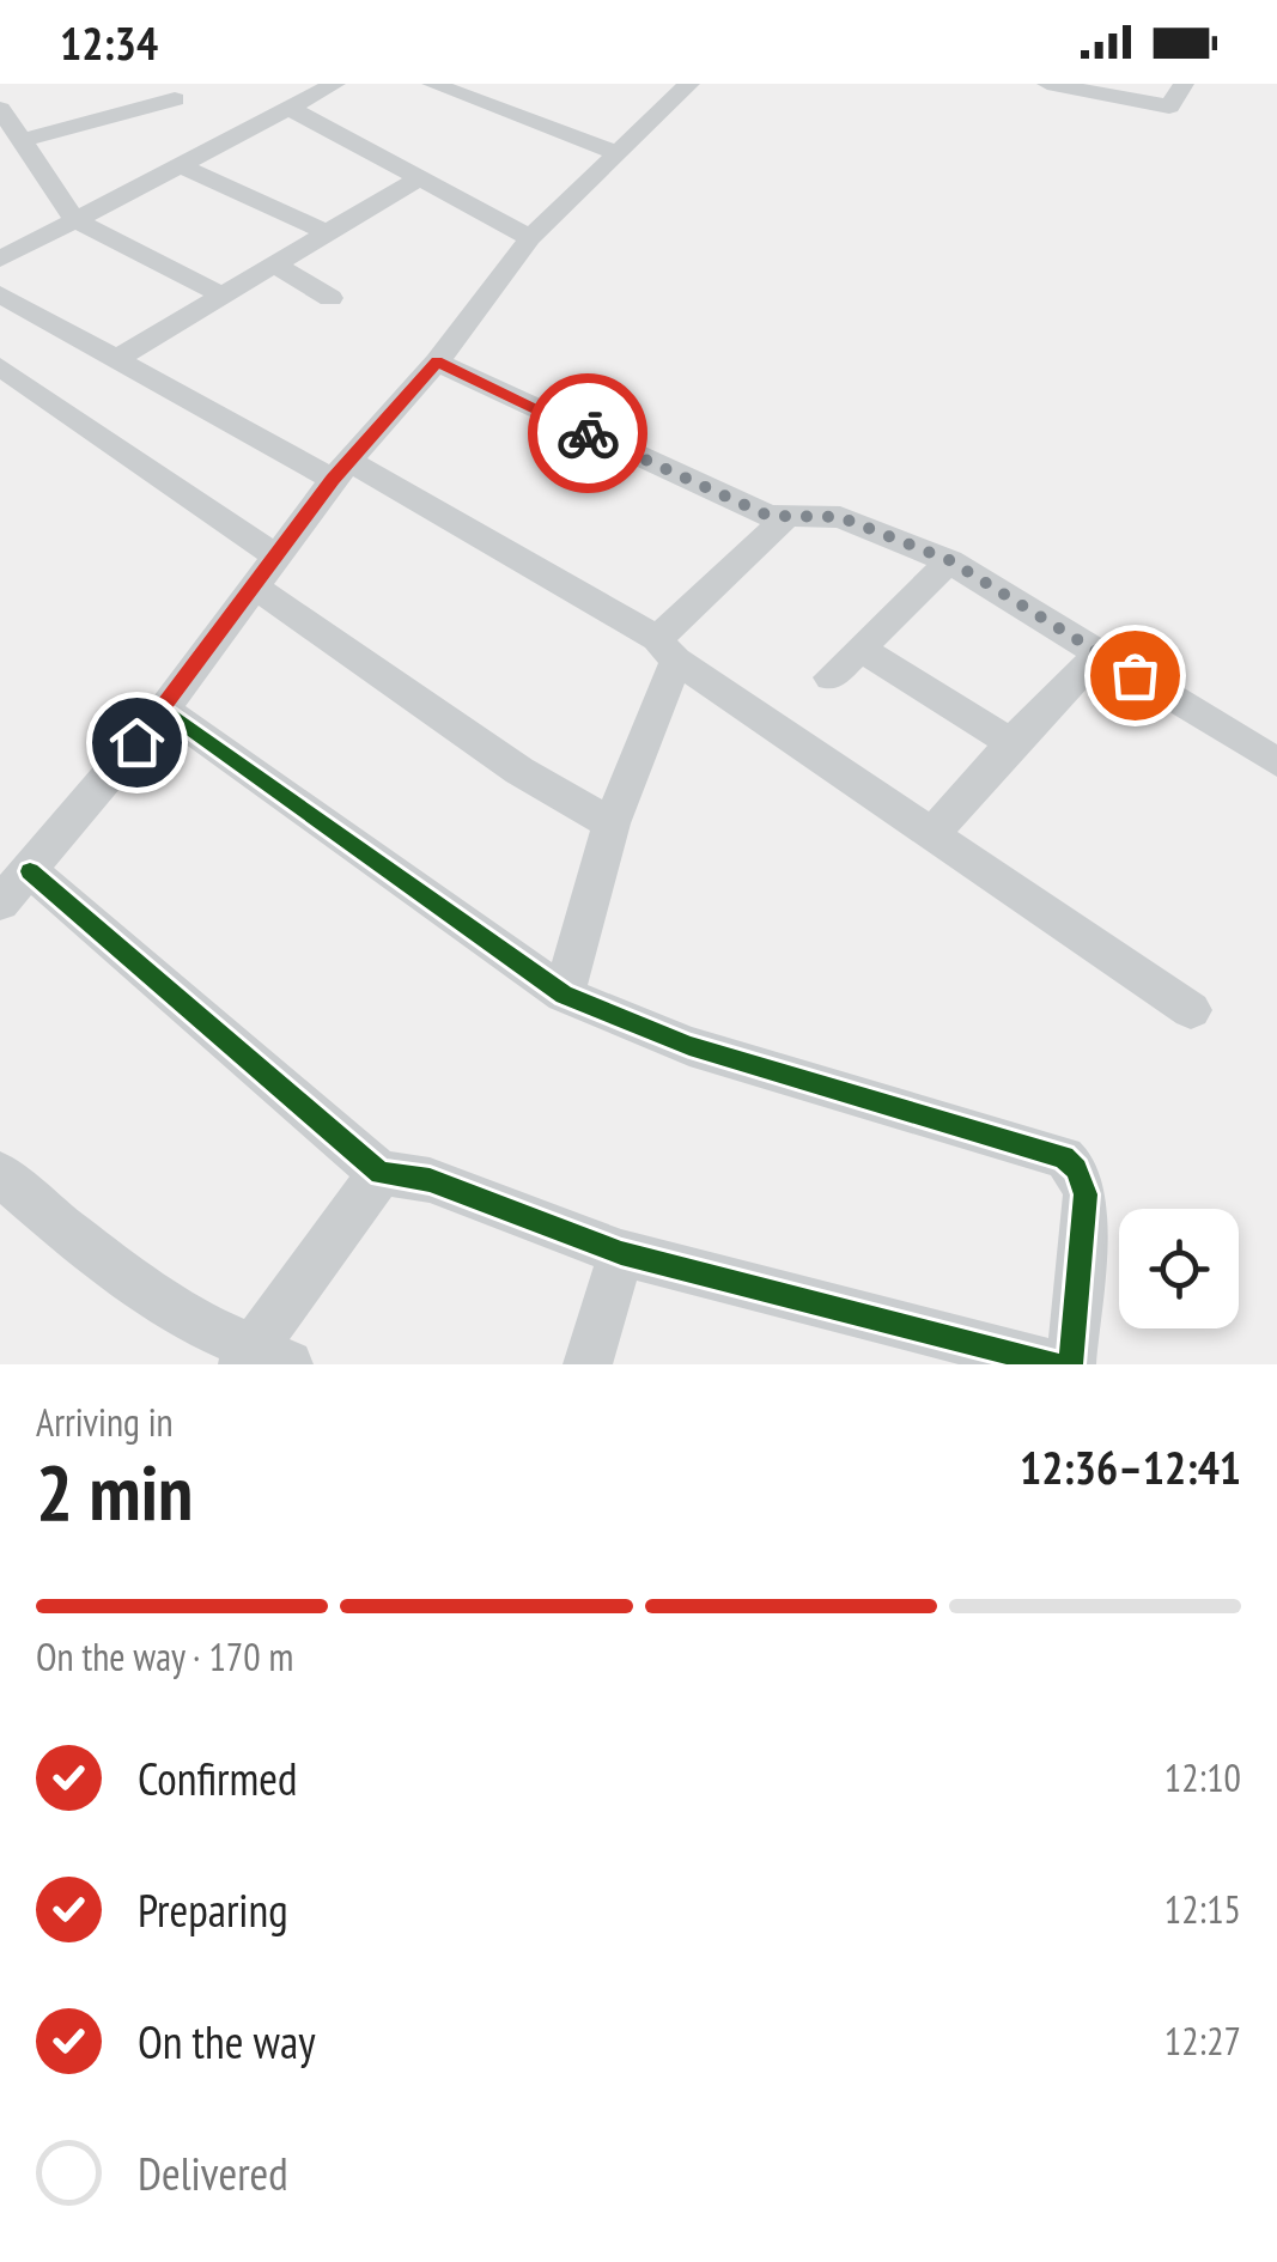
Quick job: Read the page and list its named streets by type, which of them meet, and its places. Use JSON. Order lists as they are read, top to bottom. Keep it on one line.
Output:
{"page":{"status":"12:34","heading":["2 min","Arriving in","12:36–12:41"],"bar":"On the way · 170 m","list":[["Confirmed","12:10"],["Preparing","12:15"],["On the way","12:27"],"Delivered"]}}
